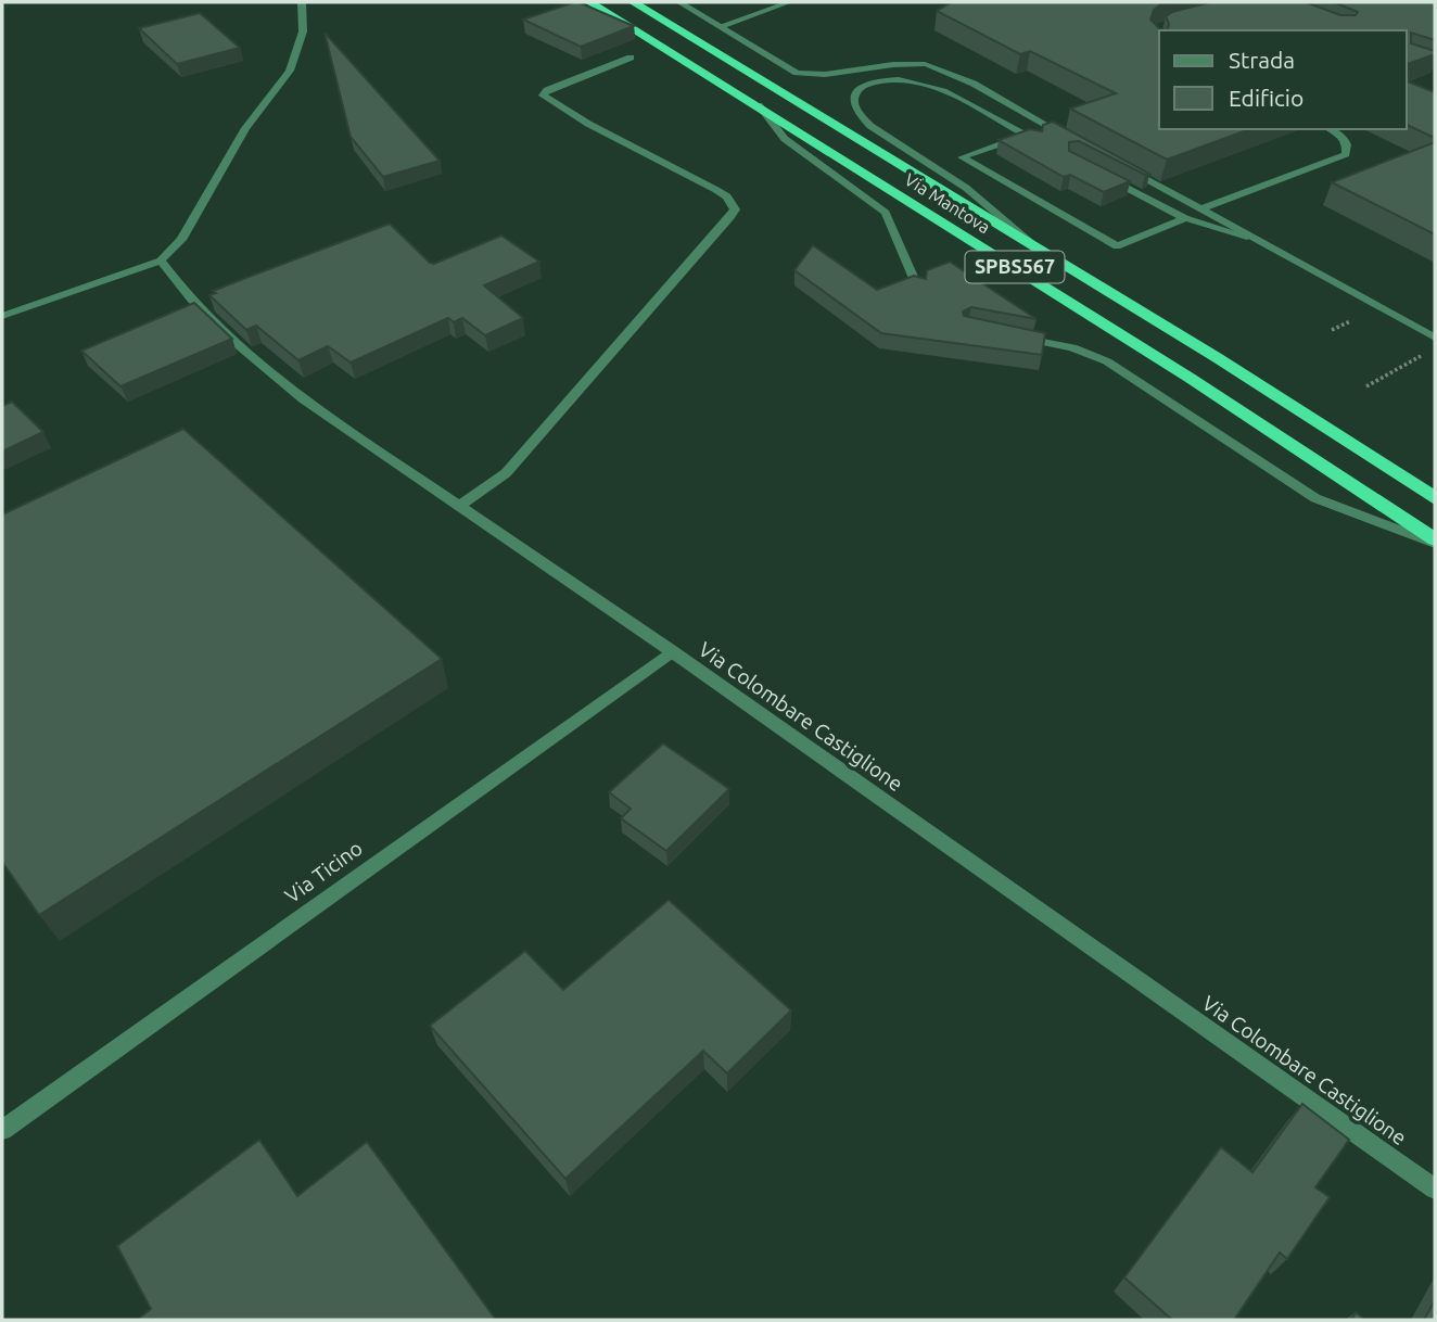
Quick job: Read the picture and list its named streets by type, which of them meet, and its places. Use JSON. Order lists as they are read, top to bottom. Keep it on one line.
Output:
{"streets":{"highway":["Via Mantova","SPBS567"],"street":["Via Colombare Castiglione","Via Ticino"]},"crossings":[["Via Colombare Castiglione","Via Ticino"]],"legend":["Strada","Edificio"]}
